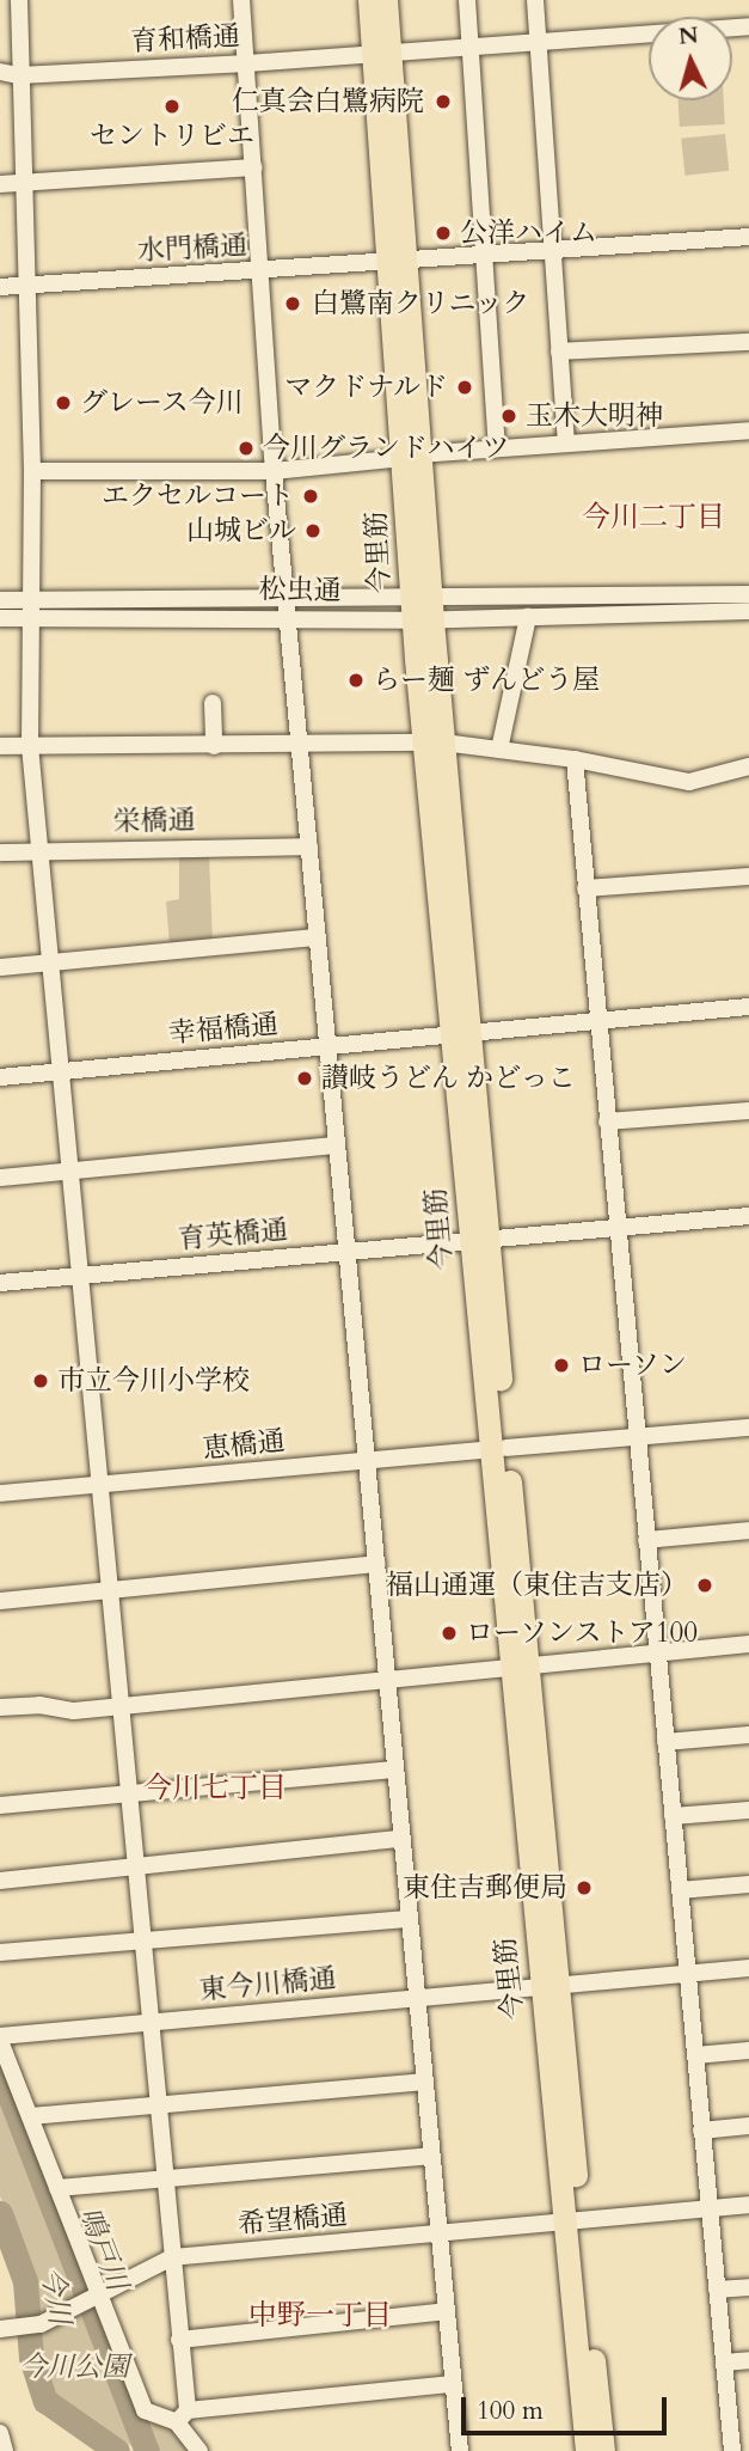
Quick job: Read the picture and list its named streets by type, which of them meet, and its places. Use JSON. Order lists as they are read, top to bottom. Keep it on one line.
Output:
{"streets":{"main road":["今里筋"],"street":["育和橋通","水門橋通","松虫通","栄橋通","幸福橋通","育英橋通","恵橋通","東今川橋通","希望橋通"]},"crossings":[["育和橋通","今里筋"],["水門橋通","今里筋"],["今里筋","松虫通"],["今里筋","幸福橋通"],["今里筋","育英橋通"],["今里筋","恵橋通"],["今里筋","東今川橋通"],["今里筋","希望橋通"]],"districts":["今川二丁目","今川七丁目","中野一丁目"],"water":["鳴戸川","今川"],"parks":["今川公園"],"places":["仁真会白鷺病院","セントリビエ","公洋ハイム","白鷺南クリニック","マクドナルド","グレース今川","玉木大明神","今川グランドハイツ","エクセルコート","山城ビル","らー麺 ずんどう屋","讃岐うどん かどっこ","ローソン","市立今川小学校","福山通運（東住吉支店）","ローソンストア100","東住吉郵便局"],"scale_bar":"100 m","north":"top"}
